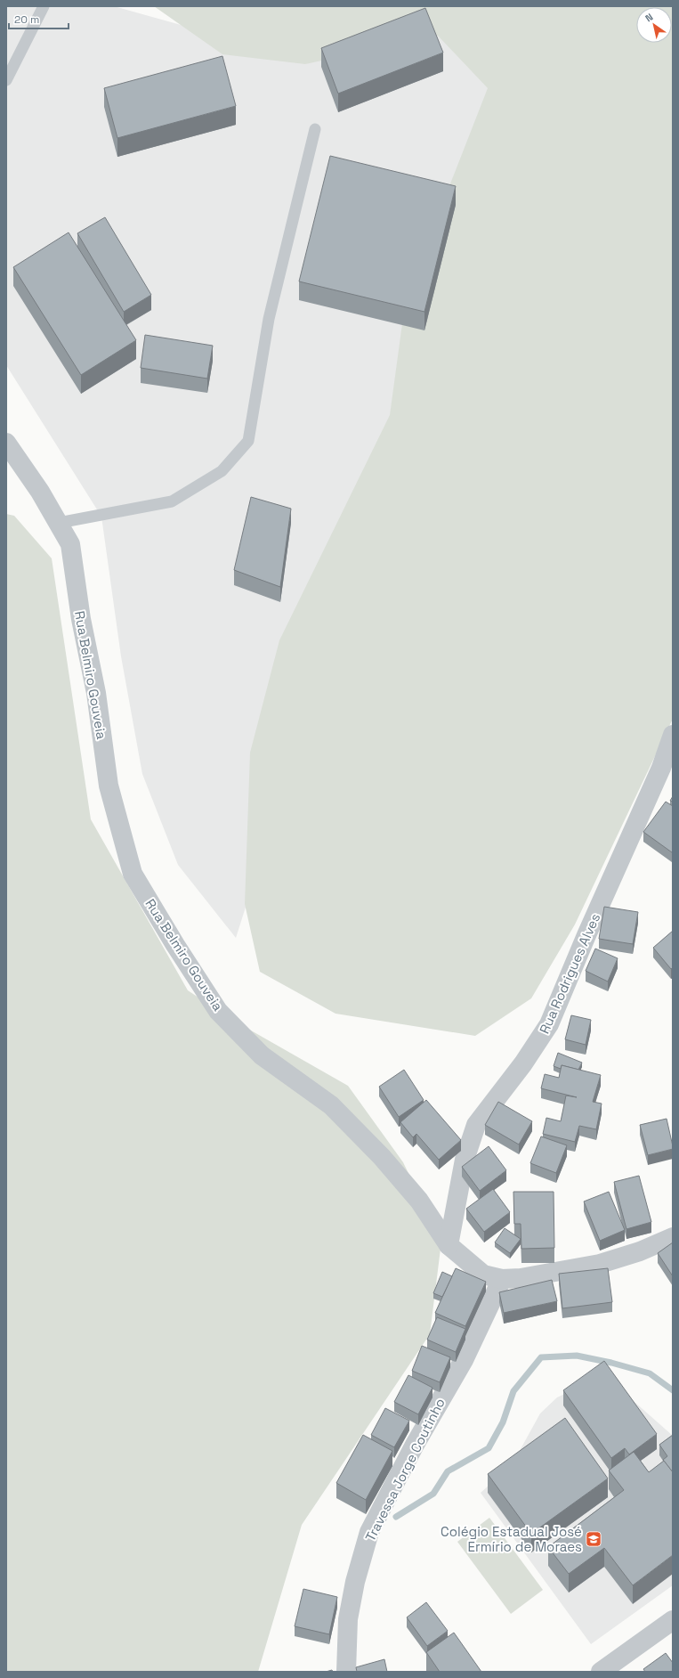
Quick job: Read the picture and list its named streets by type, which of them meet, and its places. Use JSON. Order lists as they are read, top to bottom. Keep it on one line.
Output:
{"streets":{"street":["Rua Belmiro Gouveia","Rua Rodrigues Alves","Travessa Jorge Coutinho"]},"crossings":[["Rua Belmiro Gouveia","Rua Rodrigues Alves"],["Rua Belmiro Gouveia","Travessa Jorge Coutinho"]],"places":{"school or university":["Colégio Estadual José Ermírio de Moraes"]},"scale_bar":"20 m","north":"top left"}
